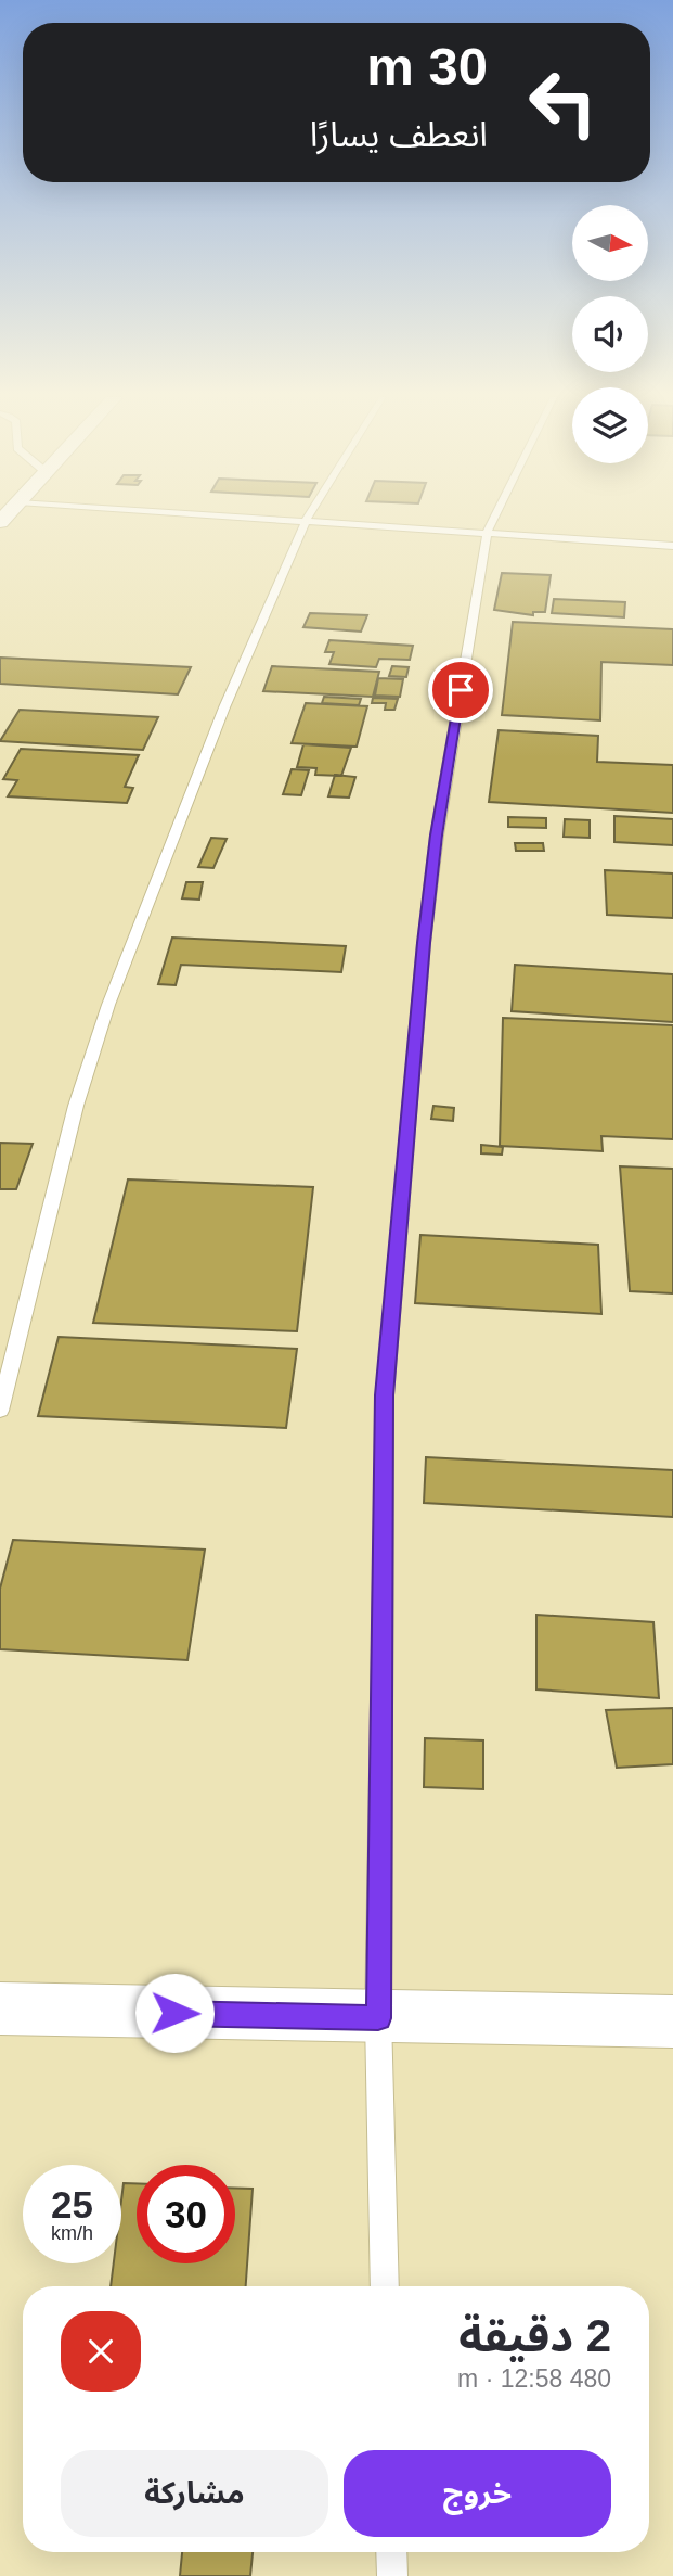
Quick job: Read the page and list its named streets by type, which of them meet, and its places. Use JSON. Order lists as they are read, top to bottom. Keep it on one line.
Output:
{"north":"right","page":{"turn":["30 m","انعطف يسارًا"],"speed":"25 km/h","limit":"30","heading":["2 دقيقة","480 m · 12:58"],"buttons":["خروج","مشاركة"]}}
